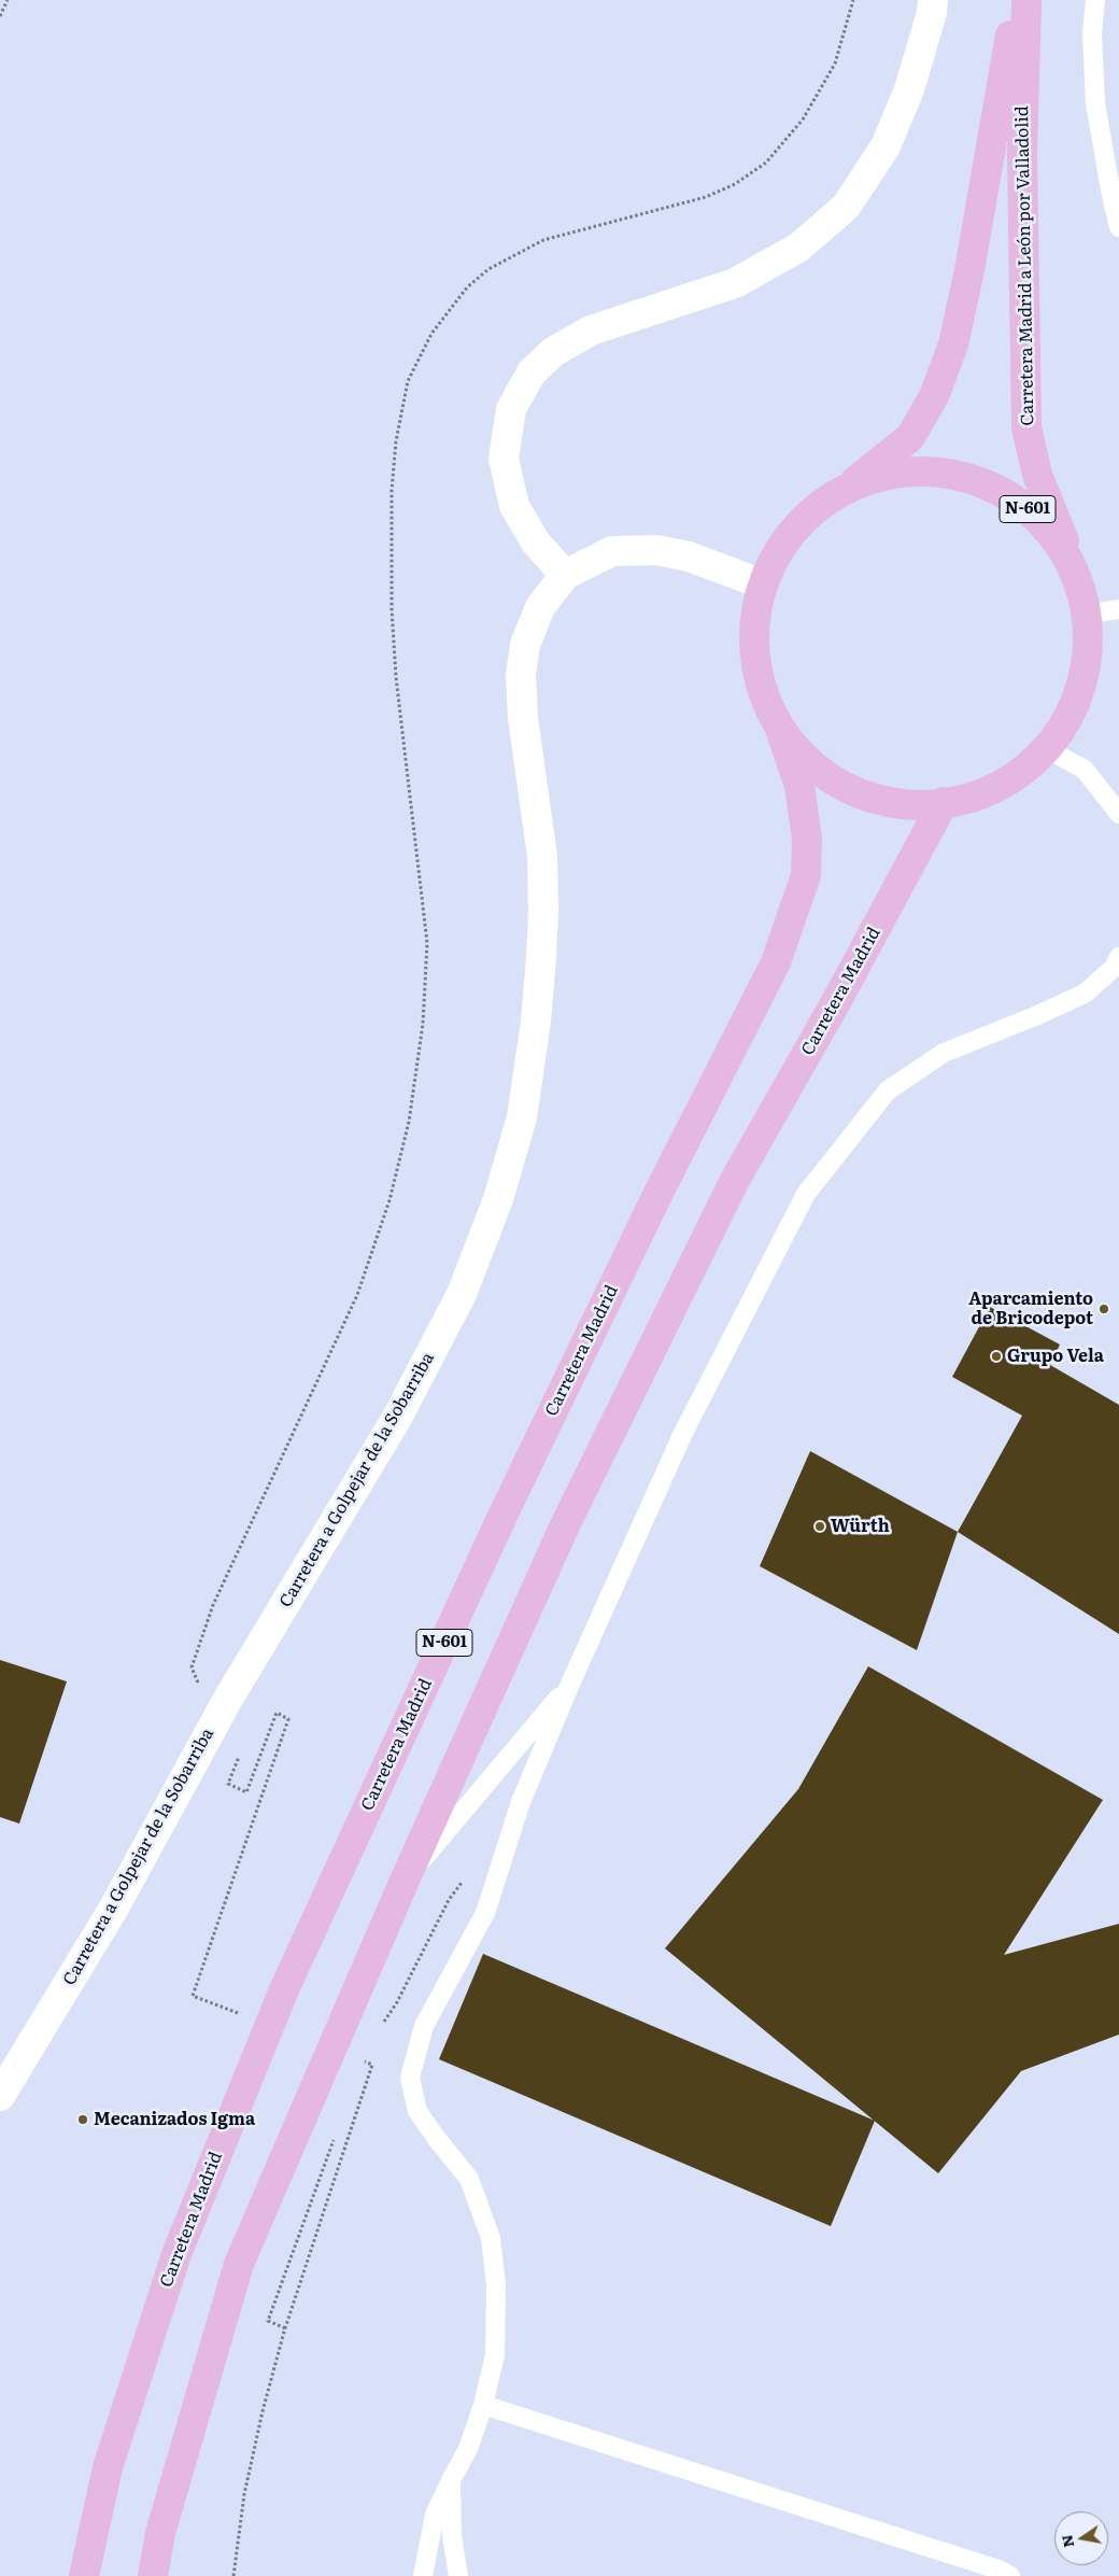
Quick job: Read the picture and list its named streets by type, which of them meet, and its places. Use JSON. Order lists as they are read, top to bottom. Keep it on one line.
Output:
{"streets":{"highway":["Carretera Madrid a León por Valladolid","N-601","Carretera Madrid"],"street":["Carretera a Golpejar de la Sobarriba"]},"crossings":[["Carretera Madrid a León por Valladolid","N-601"],["N-601","Carretera Madrid"],["N-601","Carretera a Golpejar de la Sobarriba"]],"places":["Aparcamiento de Bricodepot","Grupo Vela","Würth","Mecanizados Igma"],"north":"left"}
